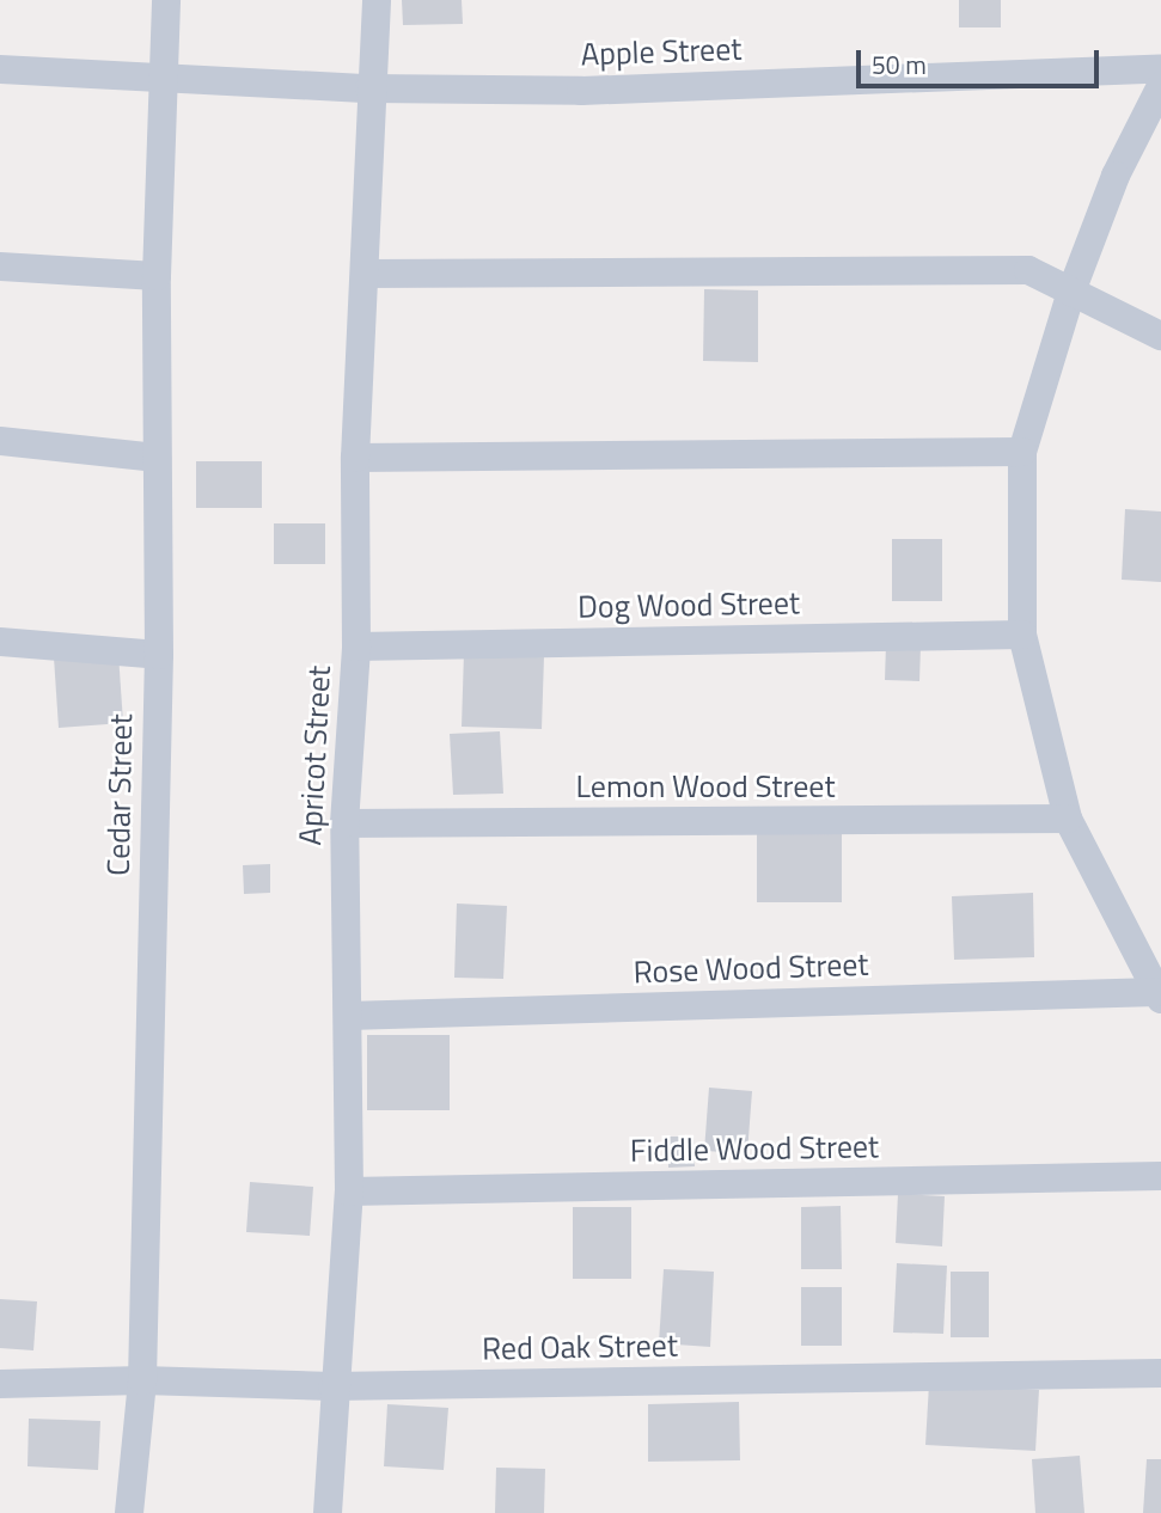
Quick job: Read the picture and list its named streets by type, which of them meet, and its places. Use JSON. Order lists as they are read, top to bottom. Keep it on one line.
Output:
{"streets":{"street":["Apple Street","Dog Wood Street","Apricot Street","Lemon Wood Street","Cedar Street","Rose Wood Street","Fiddle Wood Street","Red Oak Street"]},"crossings":[["Apple Street","Apricot Street"],["Apple Street","Cedar Street"],["Dog Wood Street","Apricot Street"],["Apricot Street","Lemon Wood Street"],["Apricot Street","Rose Wood Street"],["Apricot Street","Fiddle Wood Street"],["Apricot Street","Red Oak Street"],["Cedar Street","Red Oak Street"]],"scale_bar":"50 m"}
